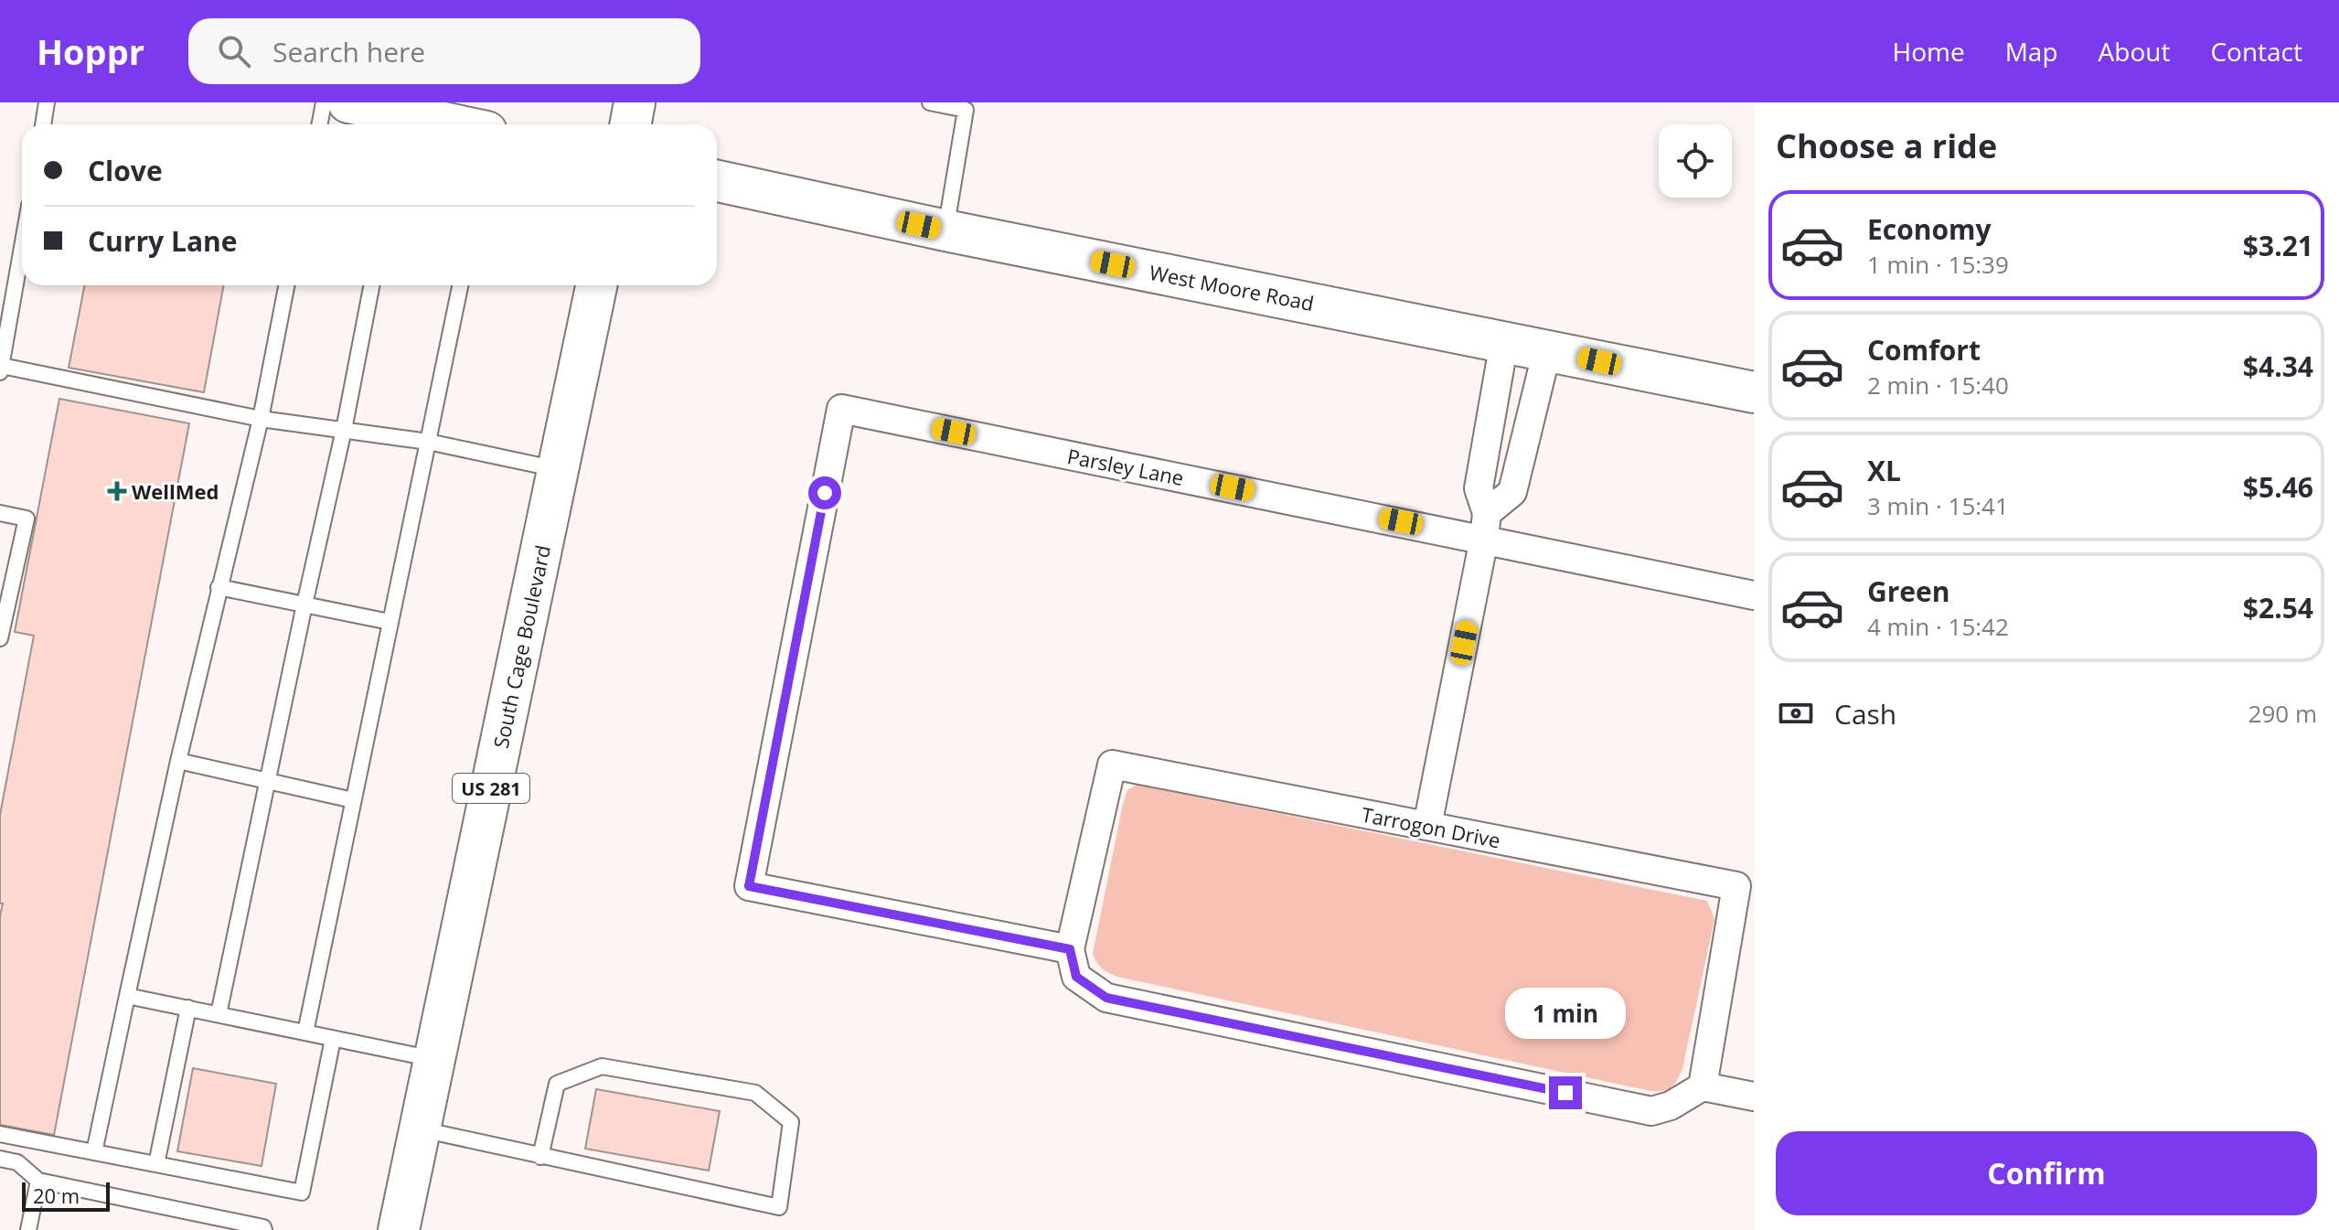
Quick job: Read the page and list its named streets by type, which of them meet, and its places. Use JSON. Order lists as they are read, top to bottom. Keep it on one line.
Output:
{"streets":{"street":["West Moore Road","Parsley Lane","South Cage Boulevard","US 281","Tarrogon Drive"]},"crossings":[["Parsley Lane","Tarrogon Drive"]],"places":{"health":["WellMed"]},"scale_bar":"20 m","page":{"header":"Hoppr","search":"Search here","nav":["Home","Map","About","Contact"],"heading":"Choose a ride","banner":["Clove","Curry Lane"],"list":[{"name":"Economy","note":"1 min · 15:39","value":"$3.21"},{"name":"Comfort","note":"2 min · 15:40","value":"$4.34"},{"name":"XL","note":"3 min · 15:41","value":"$5.46"},{"name":"Green","note":"4 min · 15:42","value":"$2.54"}],"pay":["Cash","290 m"],"bubble":"1 min","buttons":"Confirm","scale":"20 m"}}
